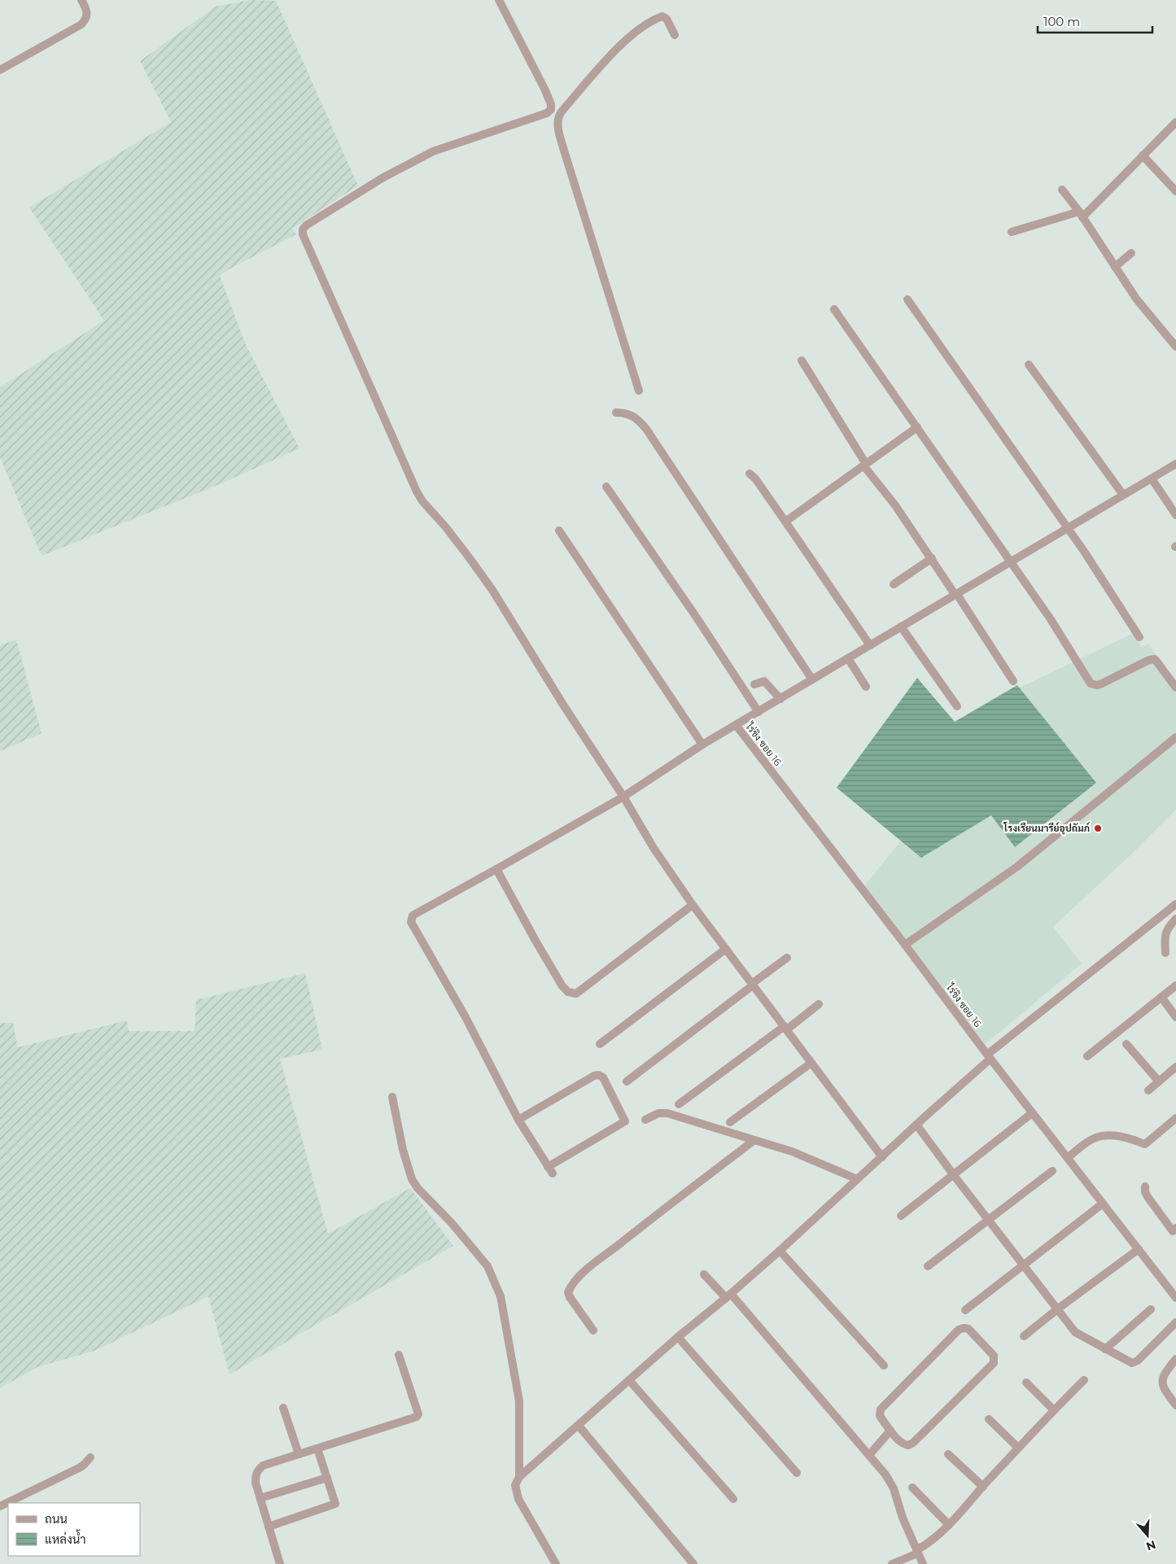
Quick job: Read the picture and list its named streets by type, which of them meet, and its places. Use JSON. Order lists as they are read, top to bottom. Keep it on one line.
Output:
{"streets":{"street":["ไร่ขิง ซอย 16"]},"places":["โรงเรียนมารีย์อุปถัมภ์"],"legend":["ถนน","แหล่งน้ำ"],"scale_bar":"100 m","north":"bottom"}
